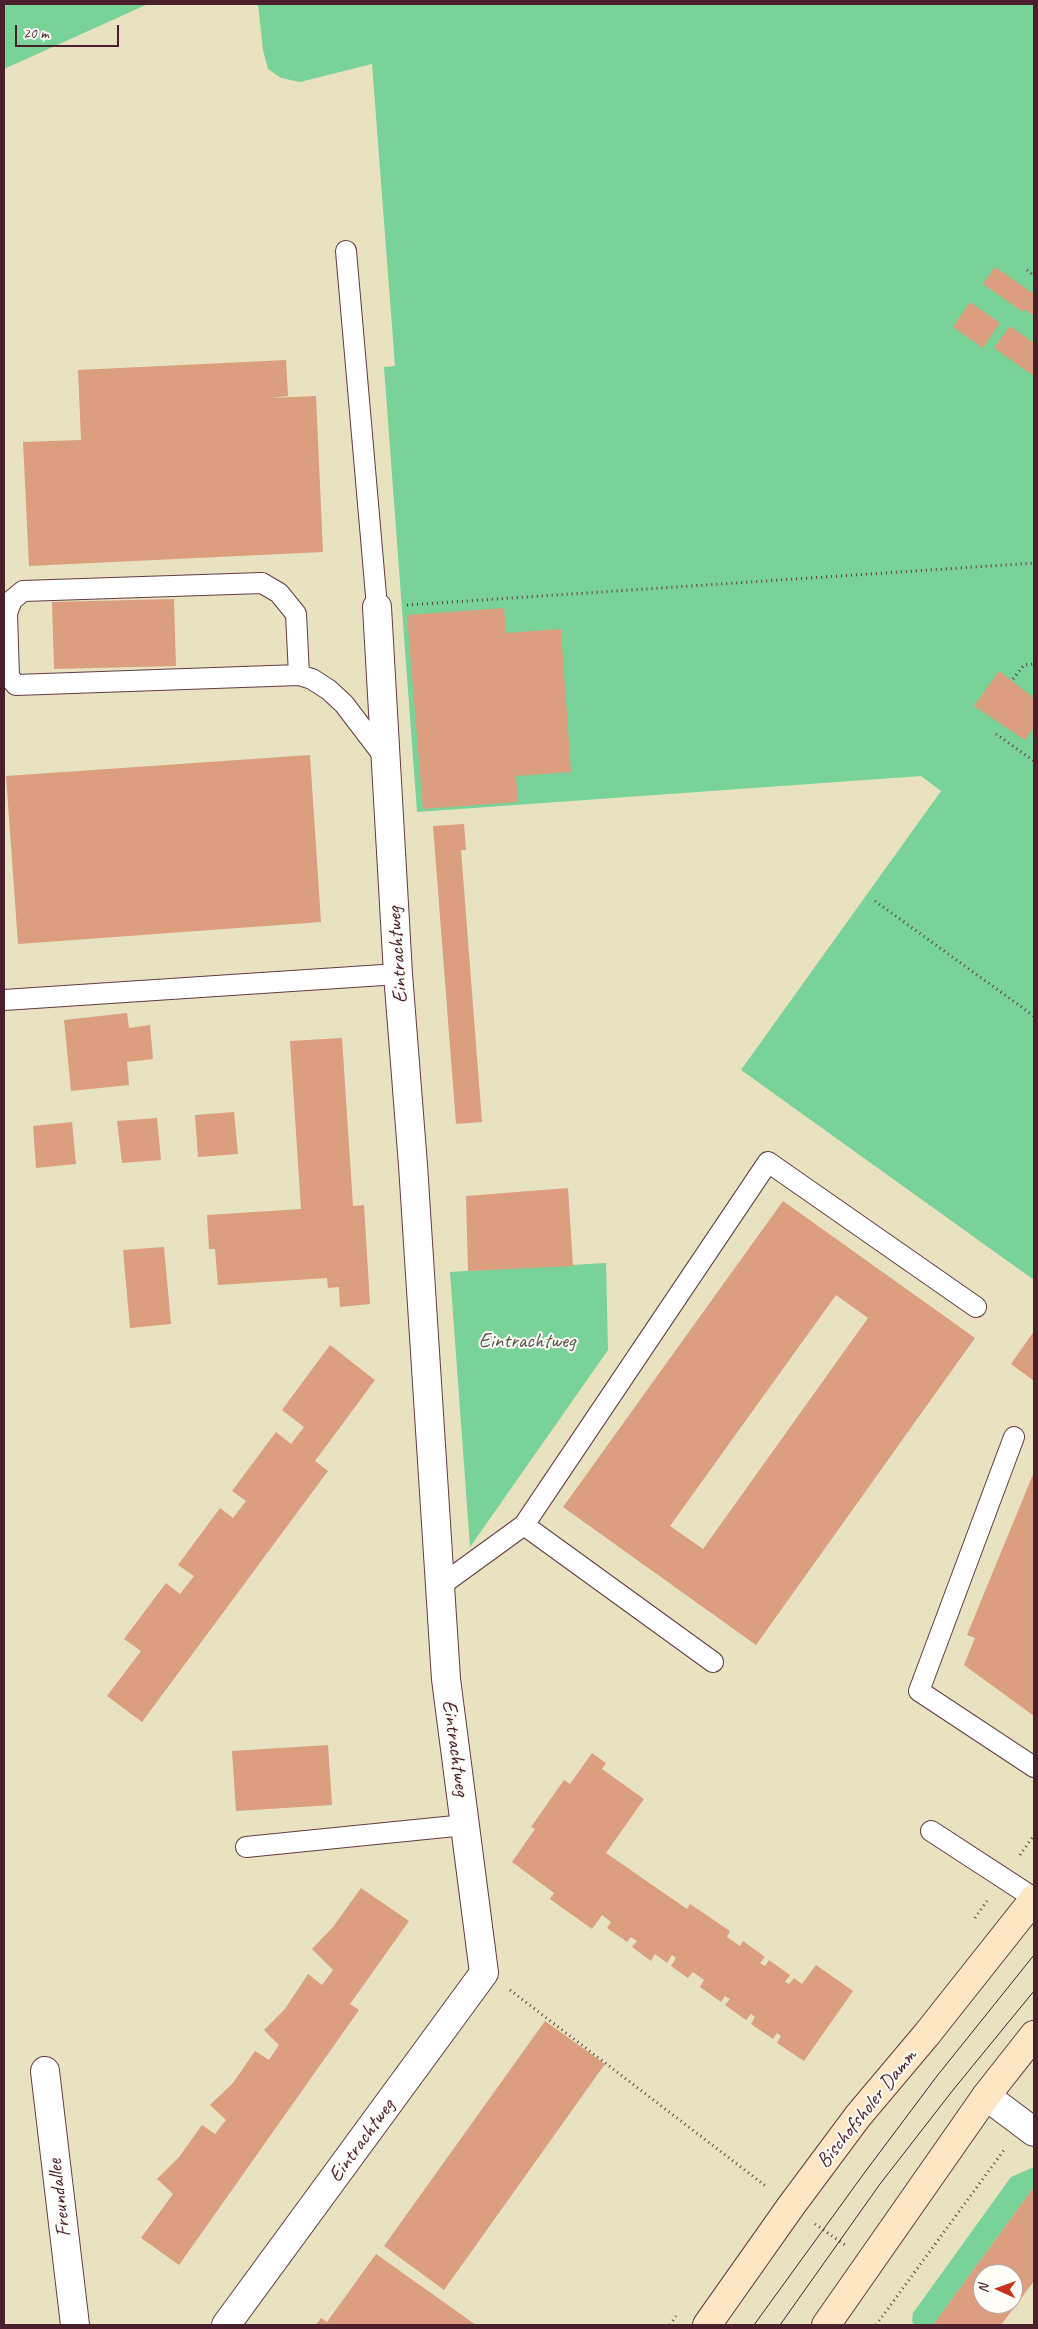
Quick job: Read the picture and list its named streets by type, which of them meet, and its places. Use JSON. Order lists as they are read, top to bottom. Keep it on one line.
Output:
{"streets":{"main road":["Bischofsholer Damm"],"street":["Eintrachtweg","Freundallee"]},"parks":["Eintrachtweg"],"scale_bar":"20 m","north":"left"}
